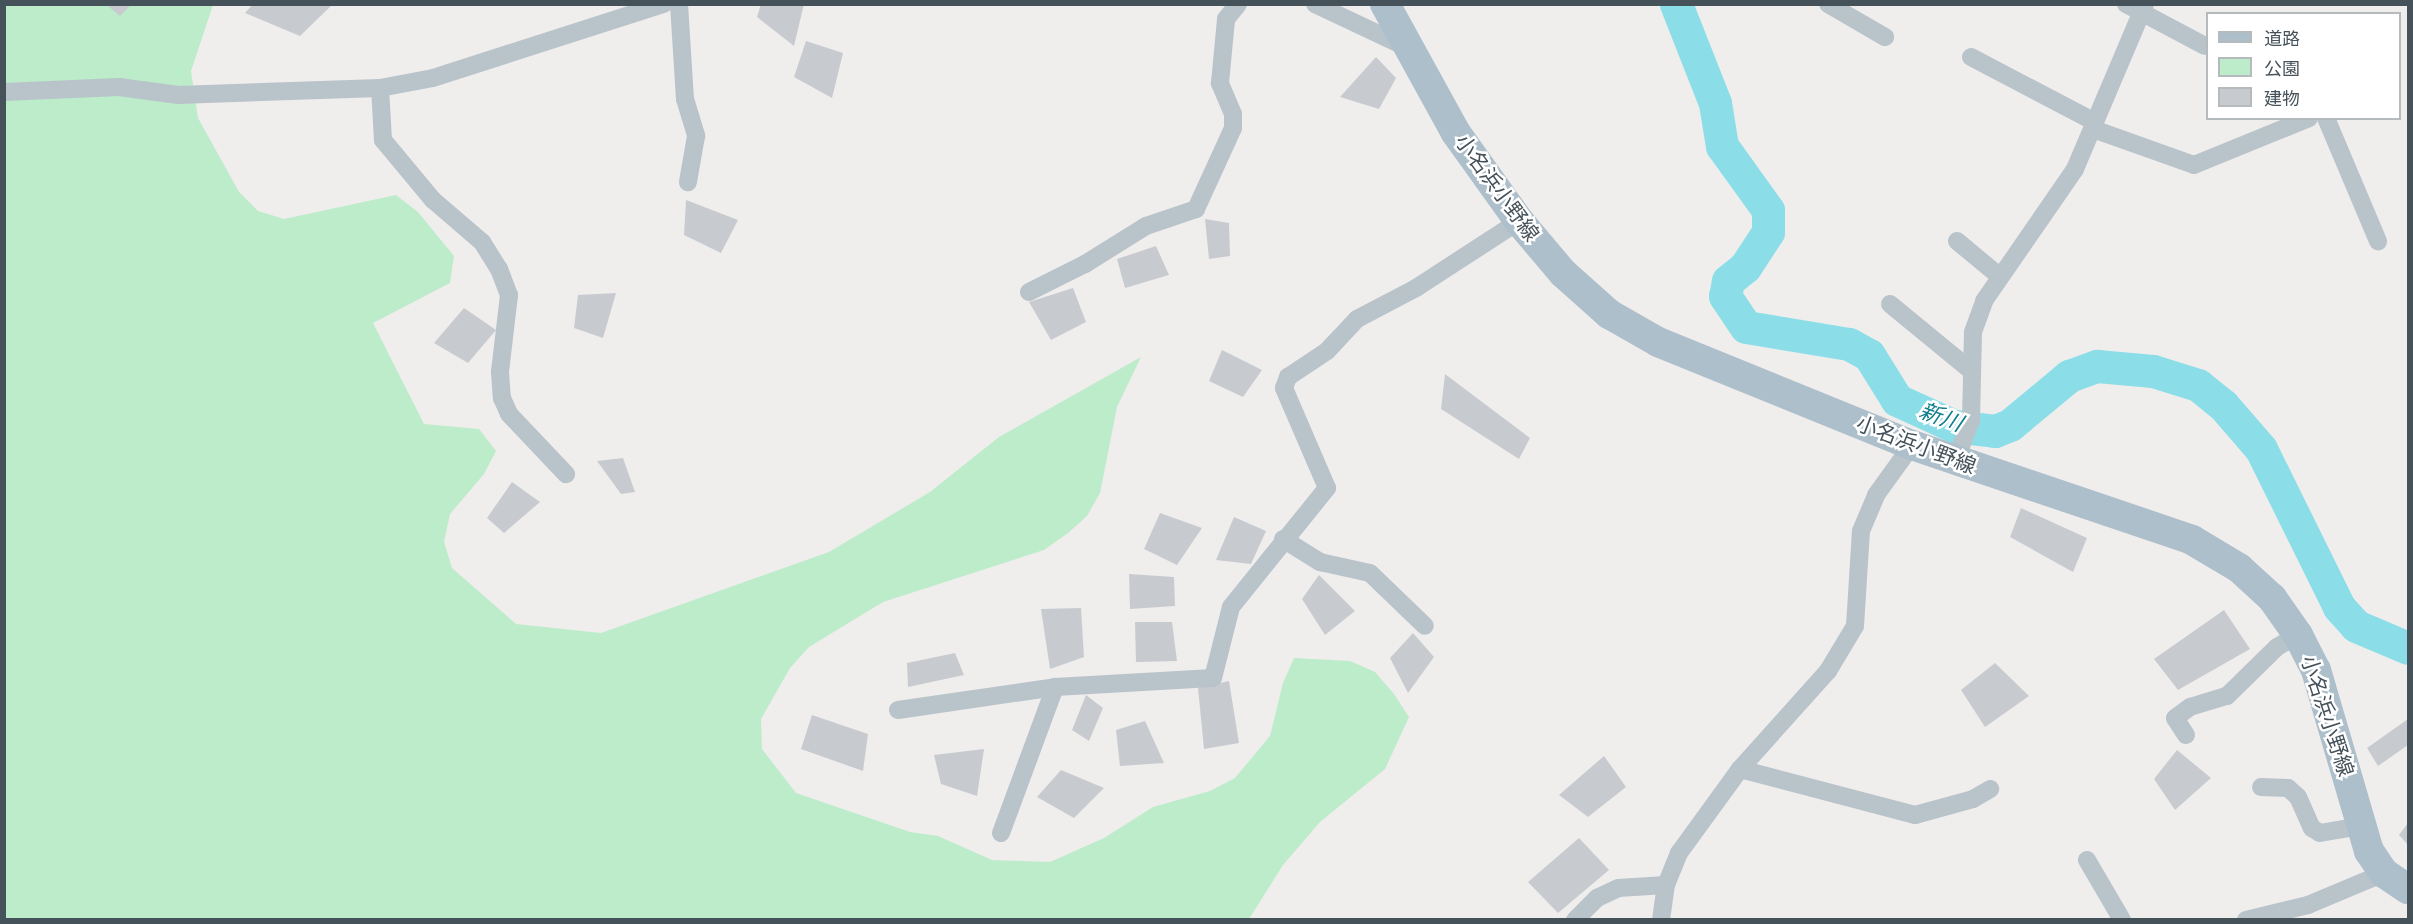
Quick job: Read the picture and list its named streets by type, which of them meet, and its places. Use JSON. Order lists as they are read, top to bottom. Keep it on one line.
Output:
{"streets":{"main road":["小名浜小野線"]},"water":["新川"],"legend":["道路","公園","建物"]}
